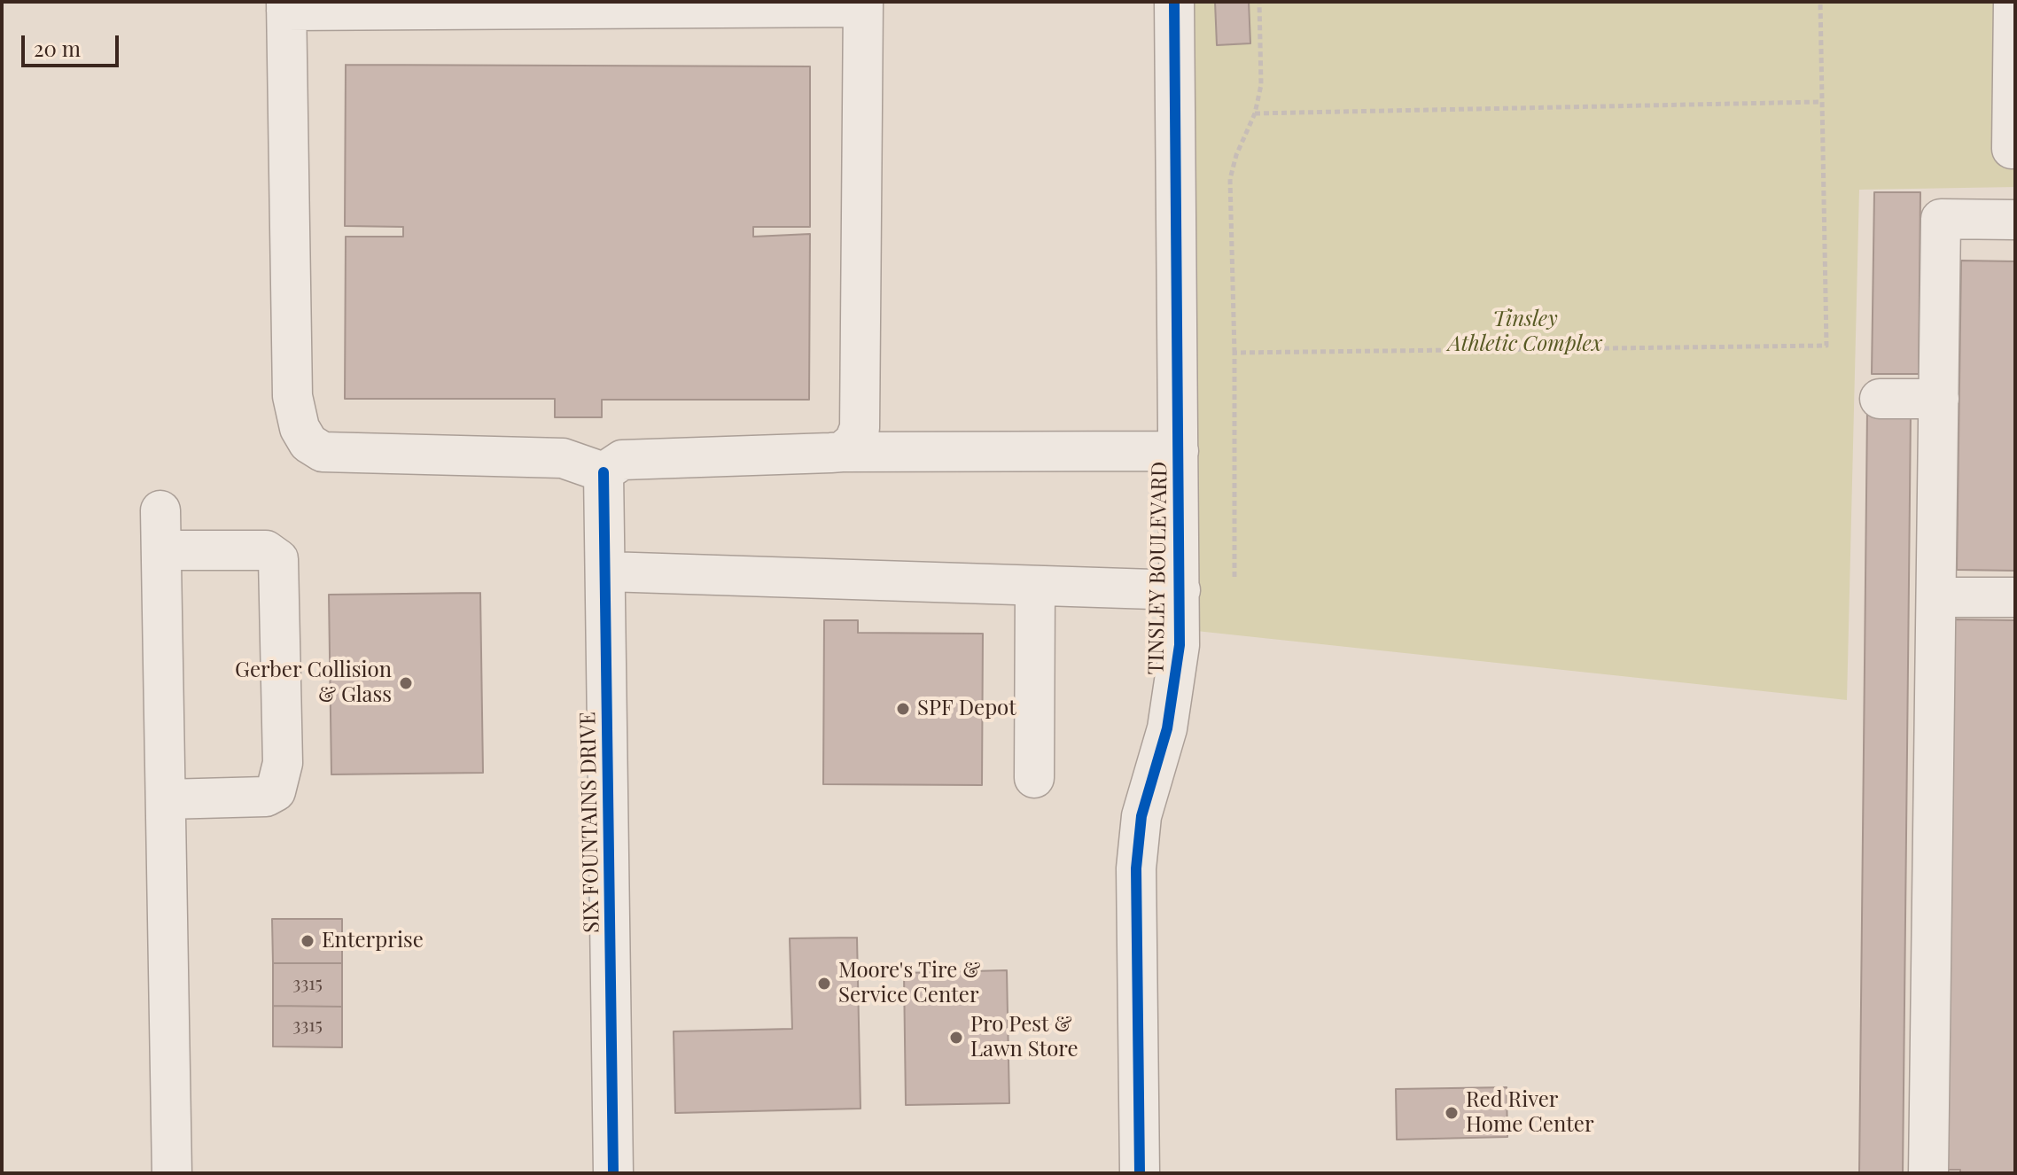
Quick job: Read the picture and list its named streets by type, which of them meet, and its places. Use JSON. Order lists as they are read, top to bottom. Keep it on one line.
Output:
{"streets":{"street":["TINSLEY BOULEVARD","SIX FOUNTAINS DRIVE"]},"parks":["Tinsley Athletic Complex"],"places":["Gerber Collision & Glass","SPF Depot","Enterprise","Moore's Tire & Service Center","Pro Pest & Lawn Store","Red River Home Center"],"house_numbers":["3315","3315"],"scale_bar":"20 m"}
